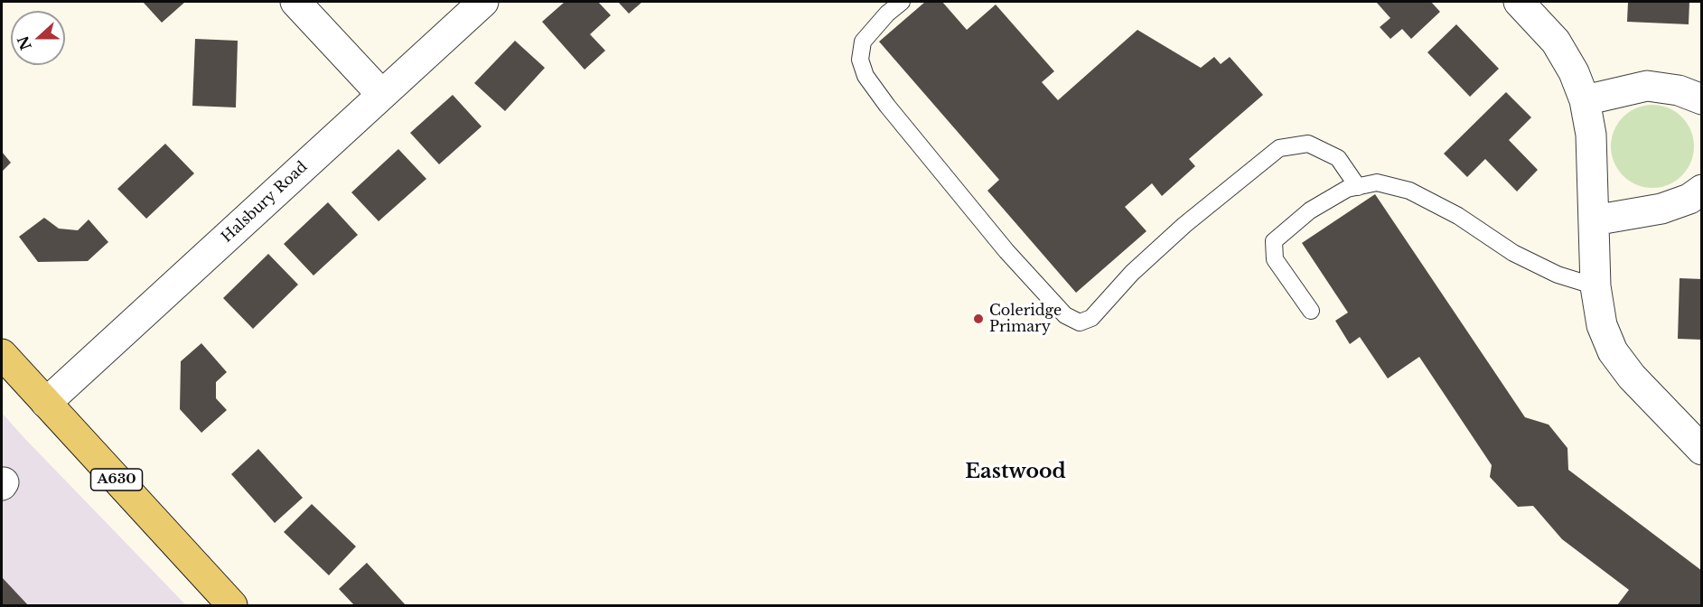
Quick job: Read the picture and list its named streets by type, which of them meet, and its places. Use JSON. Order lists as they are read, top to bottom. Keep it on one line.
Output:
{"streets":{"main road":["A630"],"street":["Halsbury Road"]},"crossings":[["Halsbury Road","A630"]],"districts":["Eastwood"],"places":["Coleridge Primary"],"north":"left"}
